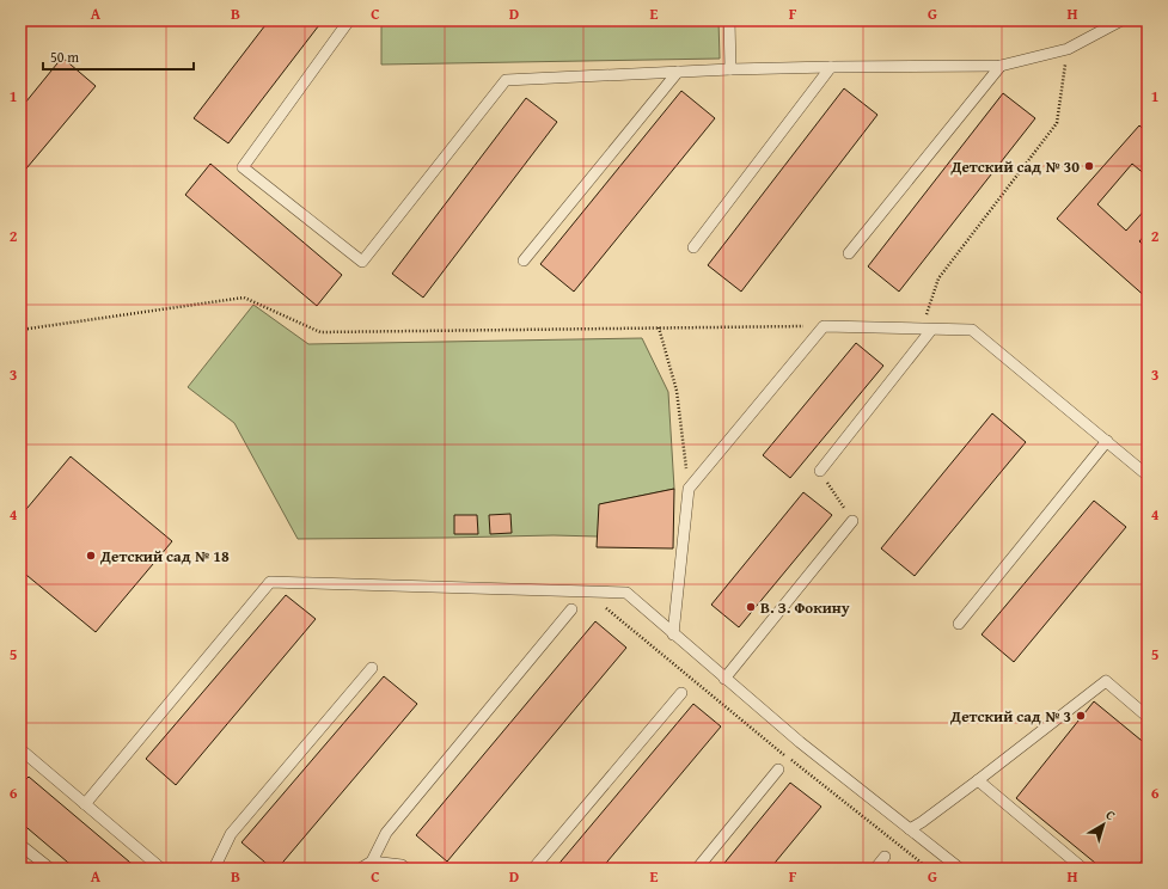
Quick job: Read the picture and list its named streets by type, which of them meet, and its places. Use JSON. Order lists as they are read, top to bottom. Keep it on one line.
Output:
{"places":["Детский сад № 30","Детский сад № 18","В. З. Фокину","Детский сад № 3"],"scale_bar":"50 m","north":"top right","grid":{"columns":["A","B","C","D","E","F","G","H"],"rows":["1","2","3","4","5","6"]}}
